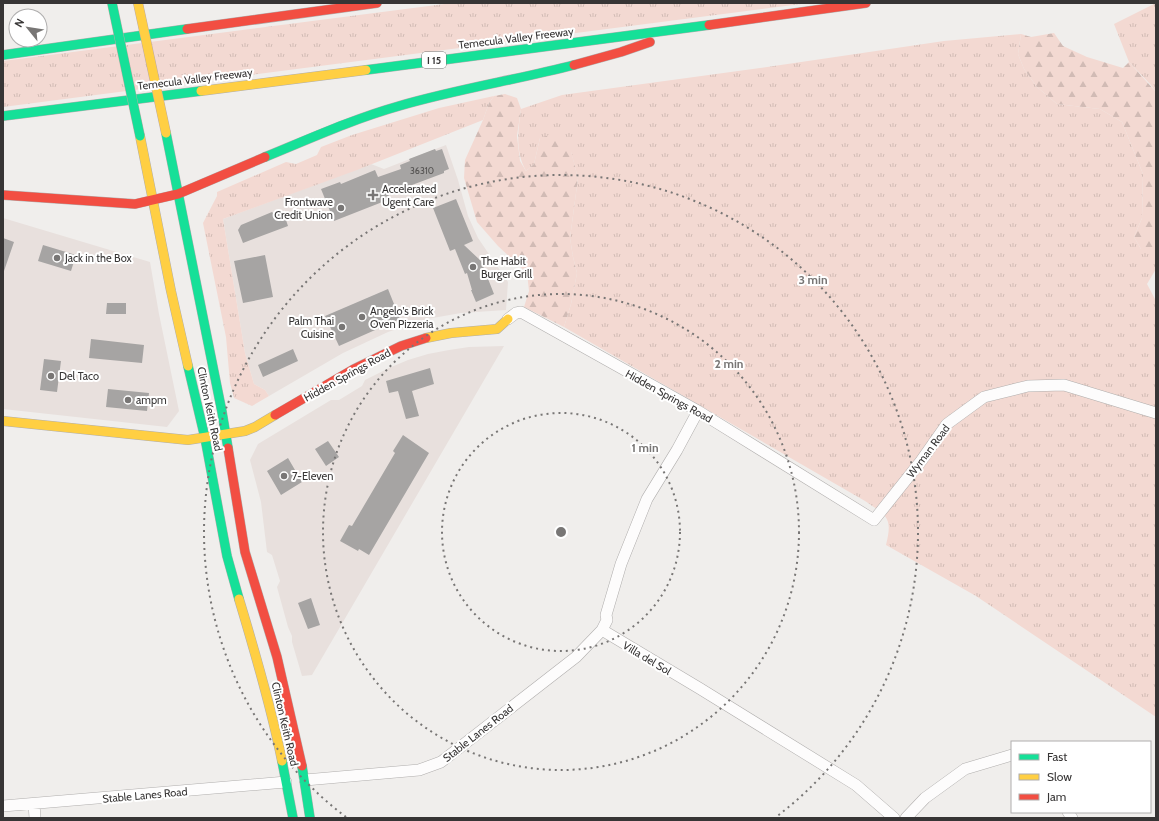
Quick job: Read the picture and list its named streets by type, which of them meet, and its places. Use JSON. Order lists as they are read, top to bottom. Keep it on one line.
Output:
{"streets":{"main road":["Temecula Valley Freeway","I 15","Hidden Springs Road","Clinton Keith Road"],"street":["Wyman Road","Villa del Sol","Stable Lanes Road"]},"crossings":[["Hidden Springs Road","Clinton Keith Road"],["Hidden Springs Road","Wyman Road"],["Clinton Keith Road","Stable Lanes Road"],["Villa del Sol","Stable Lanes Road"]],"places":{"health":["Accelerated Ugent Care"],"other":["Frontwave Credit Union","Jack in the Box","The Habit Burger Grill","Angelo's Brick Oven Pizzeria","Palm Thai Cuisine","Del Taco","ampm","7-Eleven"]},"house_numbers":["36310"],"legend":["Fast","Slow","Jam"],"north":"top left","rings":["3 min","2 min","1 min"]}
